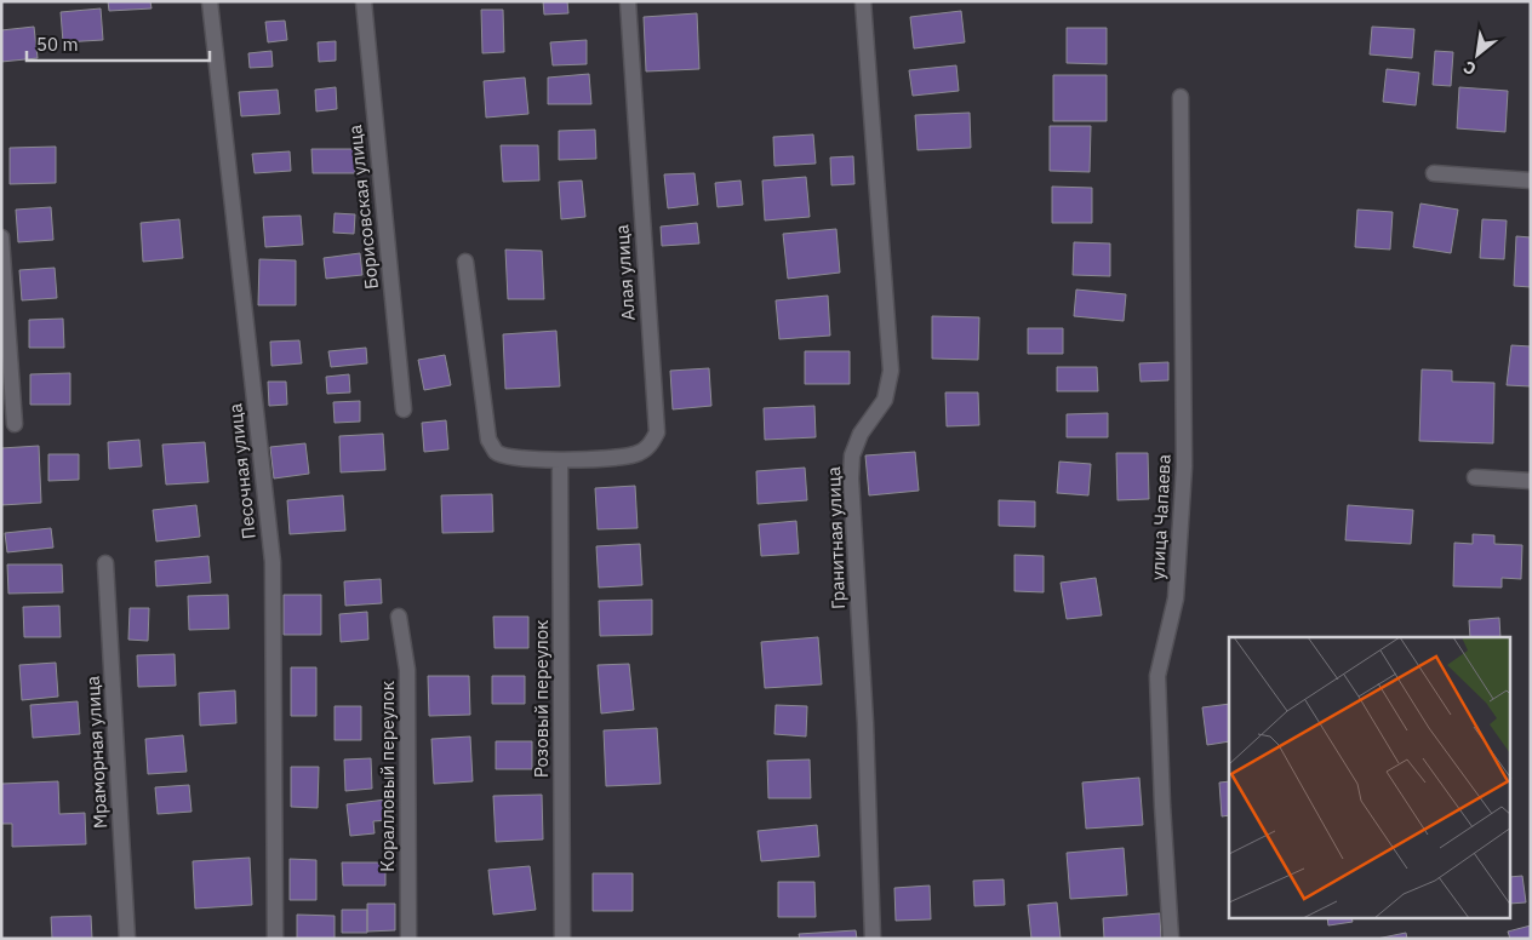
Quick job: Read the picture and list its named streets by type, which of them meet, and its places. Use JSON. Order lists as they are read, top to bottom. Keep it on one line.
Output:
{"streets":{"street":["Борисовская улица","Алая улица","Песочная улица","улица Чапаева","Гранитная улица","Розовый переулок","Мраморная улица","Коралловый переулок"]},"crossings":[["Алая улица","Розовый переулок"]],"scale_bar":"50 m","north":"bottom left"}
